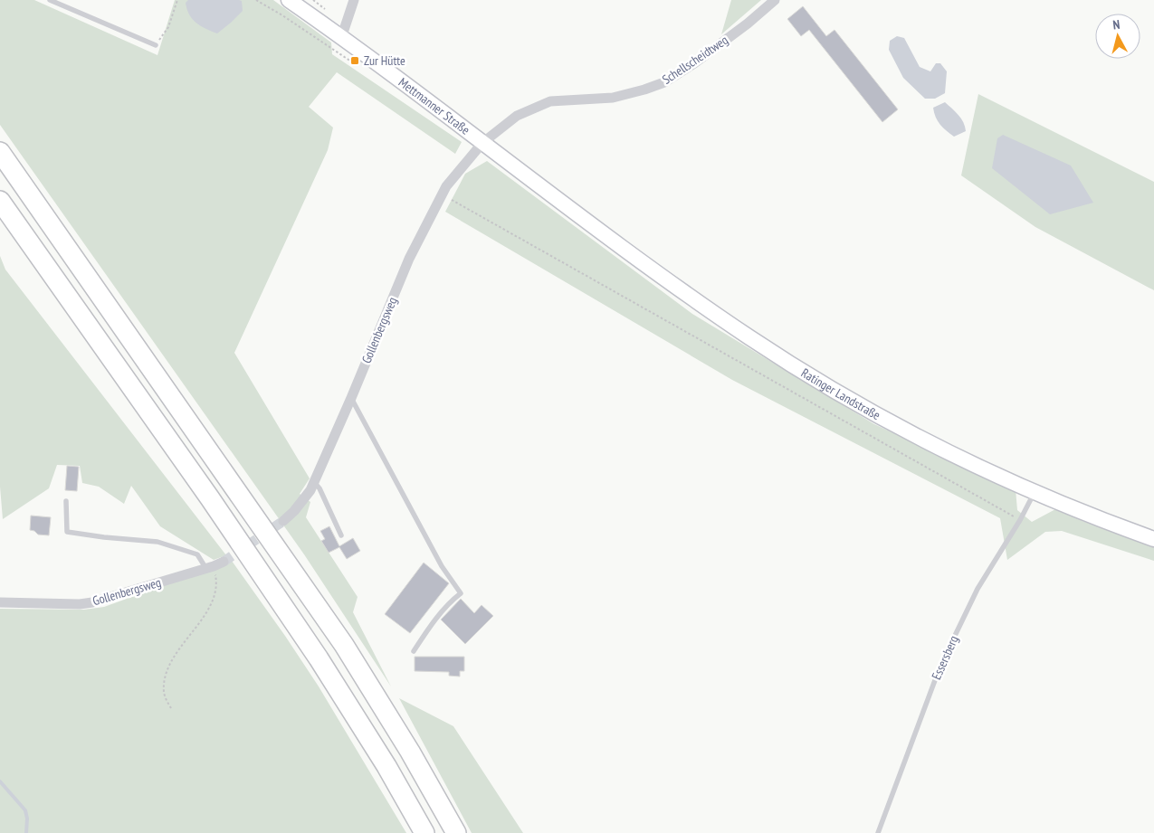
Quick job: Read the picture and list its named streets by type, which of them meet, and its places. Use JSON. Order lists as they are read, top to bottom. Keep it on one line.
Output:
{"streets":{"main road":["Mettmanner Straße","Ratinger Landstraße"],"street":["Schellscheidtweg","Gollenbergsweg"],"lane":["Essersberg"]},"crossings":[["Schellscheidtweg","Mettmanner Straße"],["Schellscheidtweg","Gollenbergsweg"],["Mettmanner Straße","Gollenbergsweg"],["Mettmanner Straße","Ratinger Landstraße"],["Ratinger Landstraße","Essersberg"]],"places":{"transit":["Zur Hütte"]},"north":"top"}
